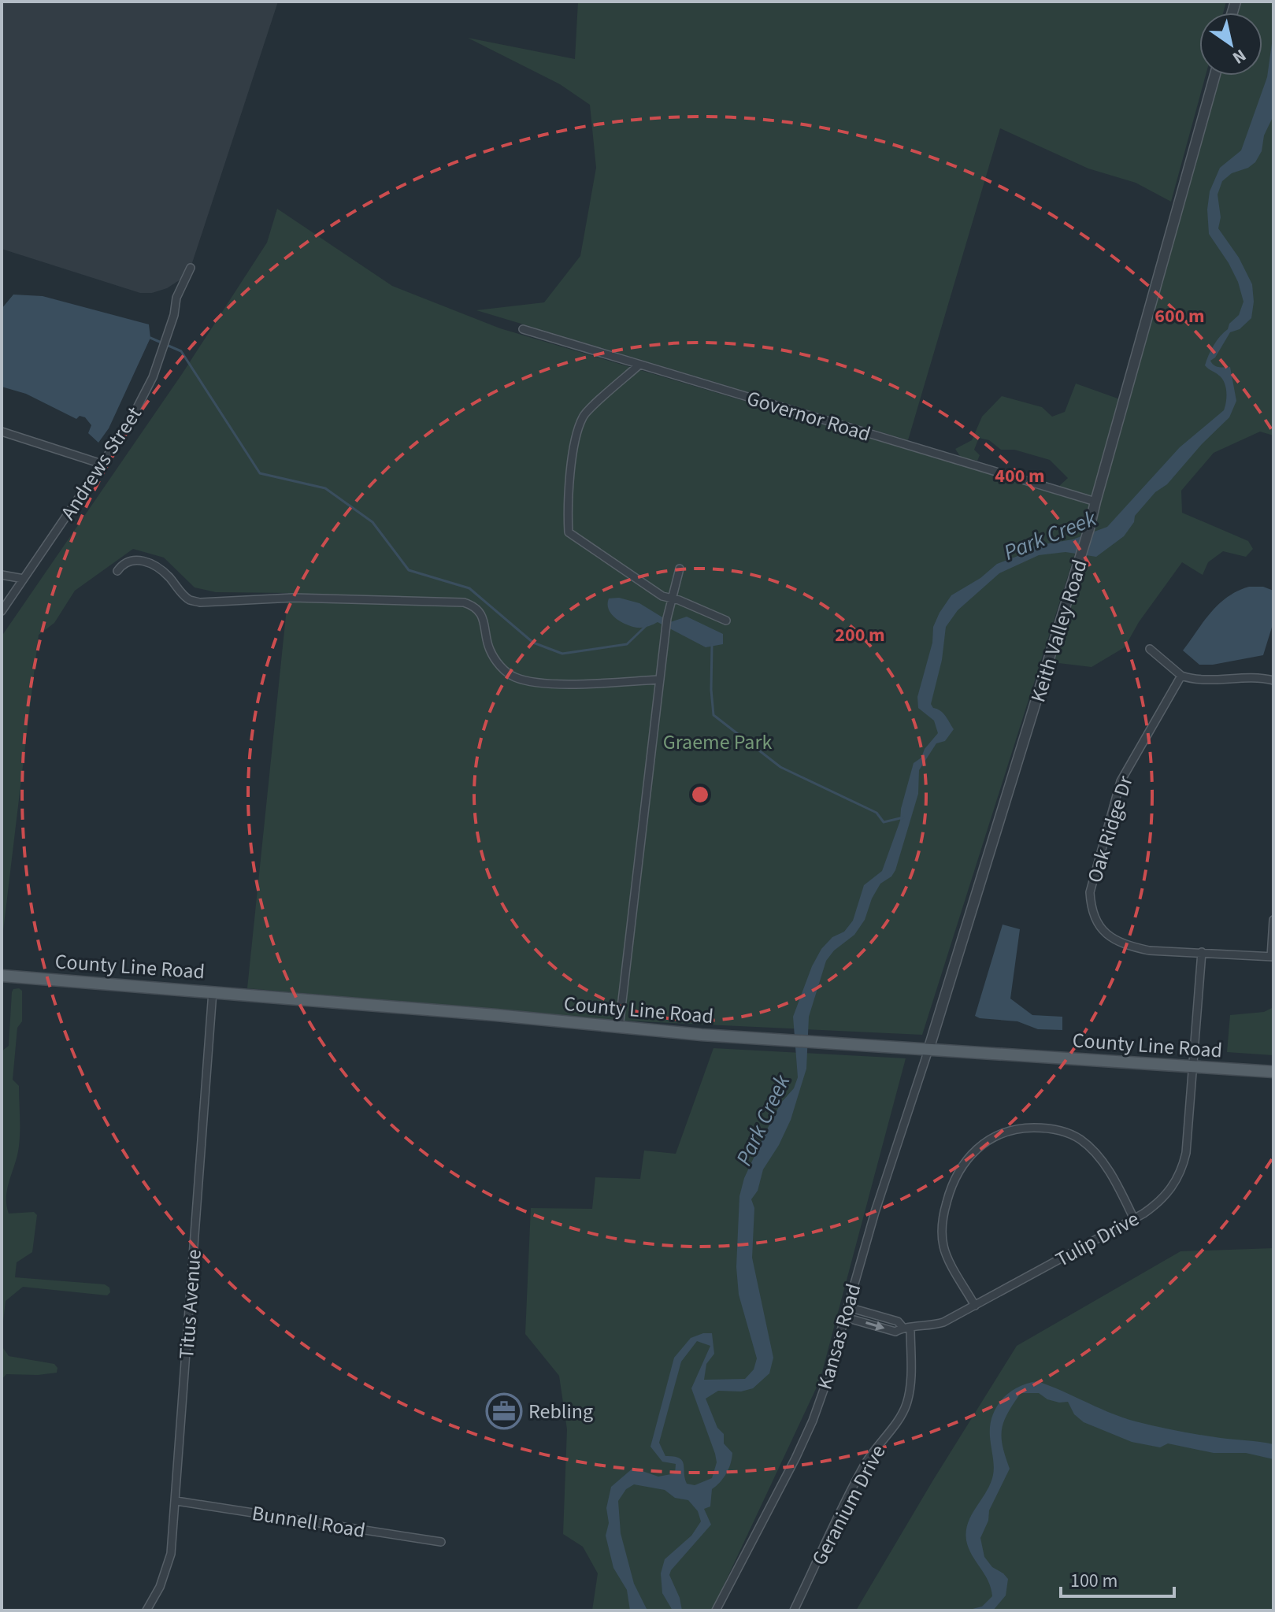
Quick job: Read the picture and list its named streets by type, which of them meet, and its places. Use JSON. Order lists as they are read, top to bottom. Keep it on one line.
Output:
{"streets":{"main road":["County Line Road"],"street":["Governor Road","Andrews Street","Keith Valley Road","Oak Ridge Dr","Tulip Drive","Titus Avenue","Kansas Road","Geranium Drive","Bunnell Road"]},"crossings":[["Governor Road","Keith Valley Road"],["Keith Valley Road","County Line Road"],["Keith Valley Road","Kansas Road"],["Oak Ridge Dr","Tulip Drive"],["County Line Road","Tulip Drive"],["County Line Road","Titus Avenue"],["County Line Road","Kansas Road"],["Tulip Drive","Kansas Road"],["Tulip Drive","Geranium Drive"],["Titus Avenue","Bunnell Road"]],"water":["Park Creek"],"parks":["Graeme Park"],"places":{"office":["Rebling"]},"scale_bar":"100 m","north":"bottom right","rings":["600 m","400 m","200 m"]}
